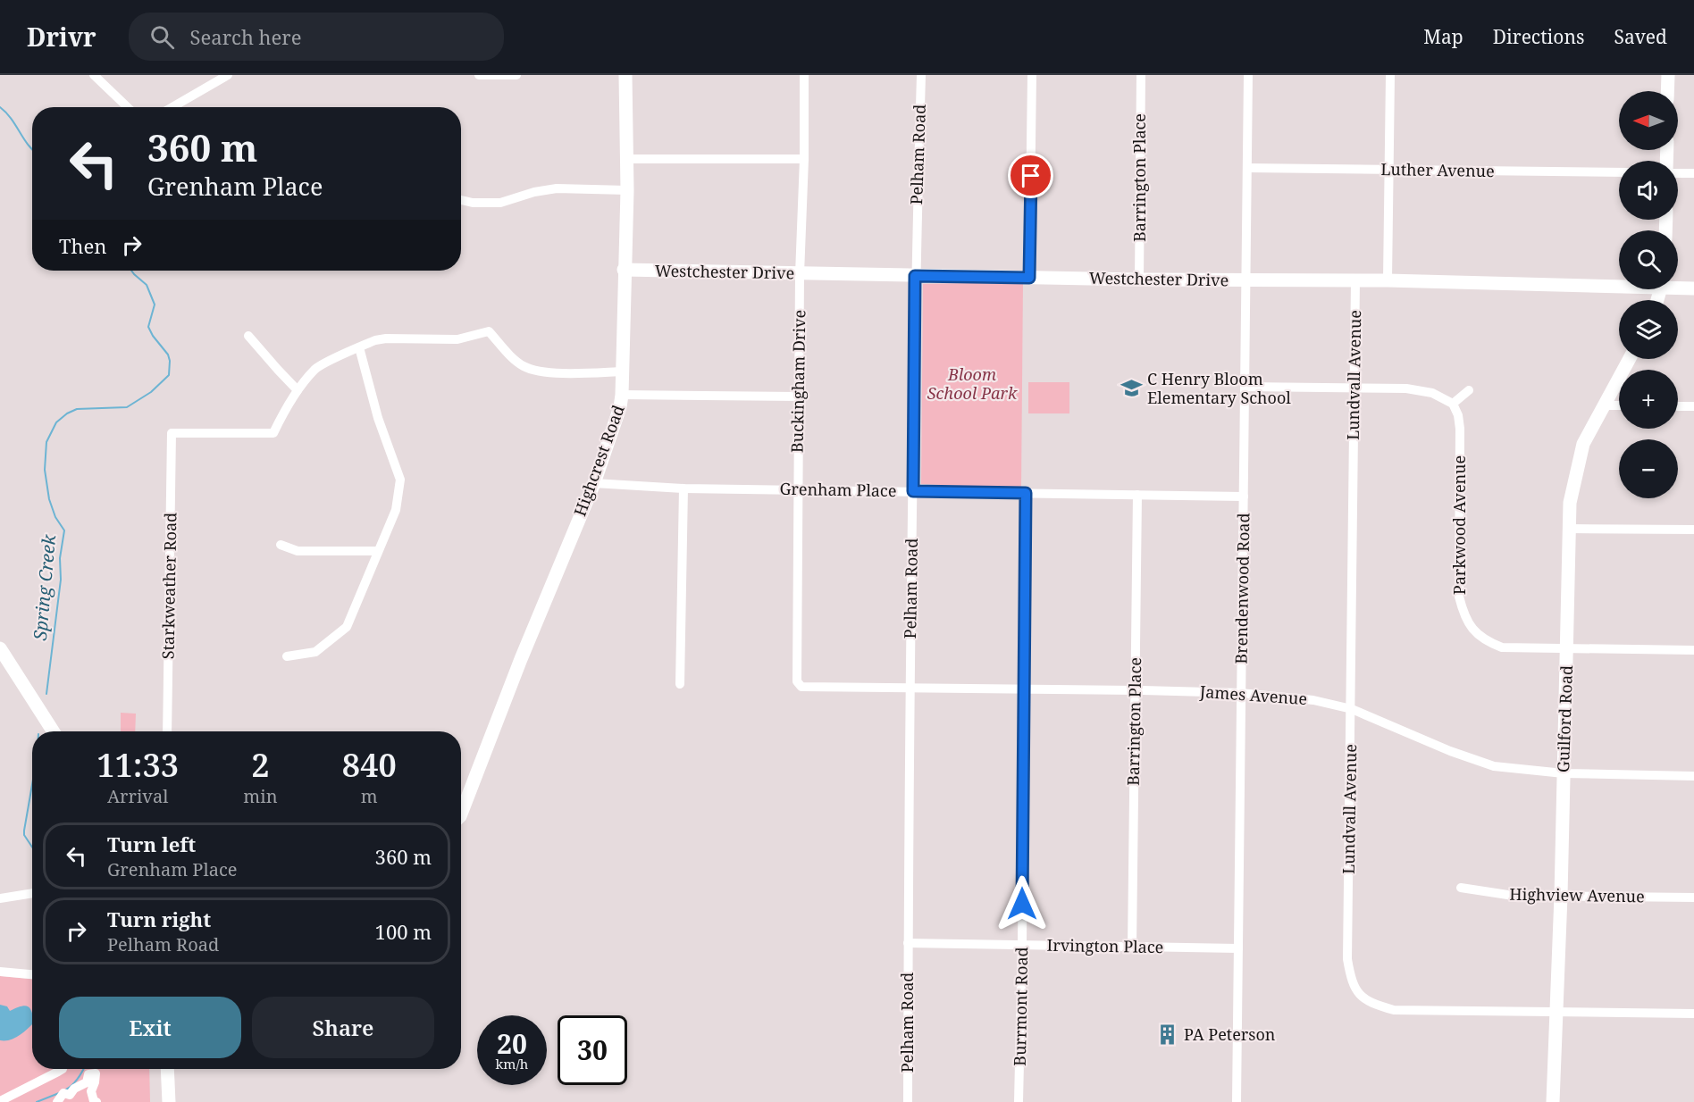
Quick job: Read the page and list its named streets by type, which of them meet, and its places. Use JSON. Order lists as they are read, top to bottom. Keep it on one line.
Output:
{"streets":{"street":["Pelham Road","Luther Avenue","Barrington Place","Westchester Drive","Lundvall Avenue","Buckingham Drive","Highcrest Road","Grenham Place","Parkwood Avenue","Starkweather Road","Brendenwood Road","James Avenue","Guilford Road","Highview Avenue","Irvington Place","Burrmont Road"]},"crossings":[["Pelham Road","Westchester Drive"],["Pelham Road","Grenham Place"],["Pelham Road","James Avenue"],["Pelham Road","Irvington Place"],["Luther Avenue","Brendenwood Road"],["Barrington Place","Westchester Drive"],["Barrington Place","Grenham Place"],["Barrington Place","James Avenue"],["Barrington Place","Irvington Place"],["Westchester Drive","Lundvall Avenue"],["Westchester Drive","Buckingham Drive"],["Westchester Drive","Highcrest Road"],["Westchester Drive","Brendenwood Road"],["Lundvall Avenue","James Avenue"],["Lundvall Avenue","Guilford Road"],["Buckingham Drive","Grenham Place"],["Buckingham Drive","James Avenue"],["Highcrest Road","Grenham Place"],["Grenham Place","Brendenwood Road"],["Grenham Place","Burrmont Road"],["Parkwood Avenue","Guilford Road"],["Brendenwood Road","James Avenue"],["Brendenwood Road","Irvington Place"],["James Avenue","Guilford Road"],["James Avenue","Burrmont Road"],["Guilford Road","Highview Avenue"],["Irvington Place","Burrmont Road"]],"water":["Spring Creek"],"parks":["Bloom School Park"],"places":{"school or university":["C Henry Bloom Elementary School"],"building":["PA Peterson"]},"north":"left","page":{"header":"Drivr","search":"Search here","nav":["Map","Directions","Saved"],"map_buttons":["+","−"],"turn":["360 m","Grenham Place"],"then":"Then","eta":["11:33","Arrival","2","min","840","m"],"list":[{"name":"Turn left","note":"Grenham Place","value":"360 m"},{"name":"Turn right","note":"Pelham Road","value":"100 m"}],"buttons":["Exit","Share"],"speed":"20 km/h","limit":"30"}}
